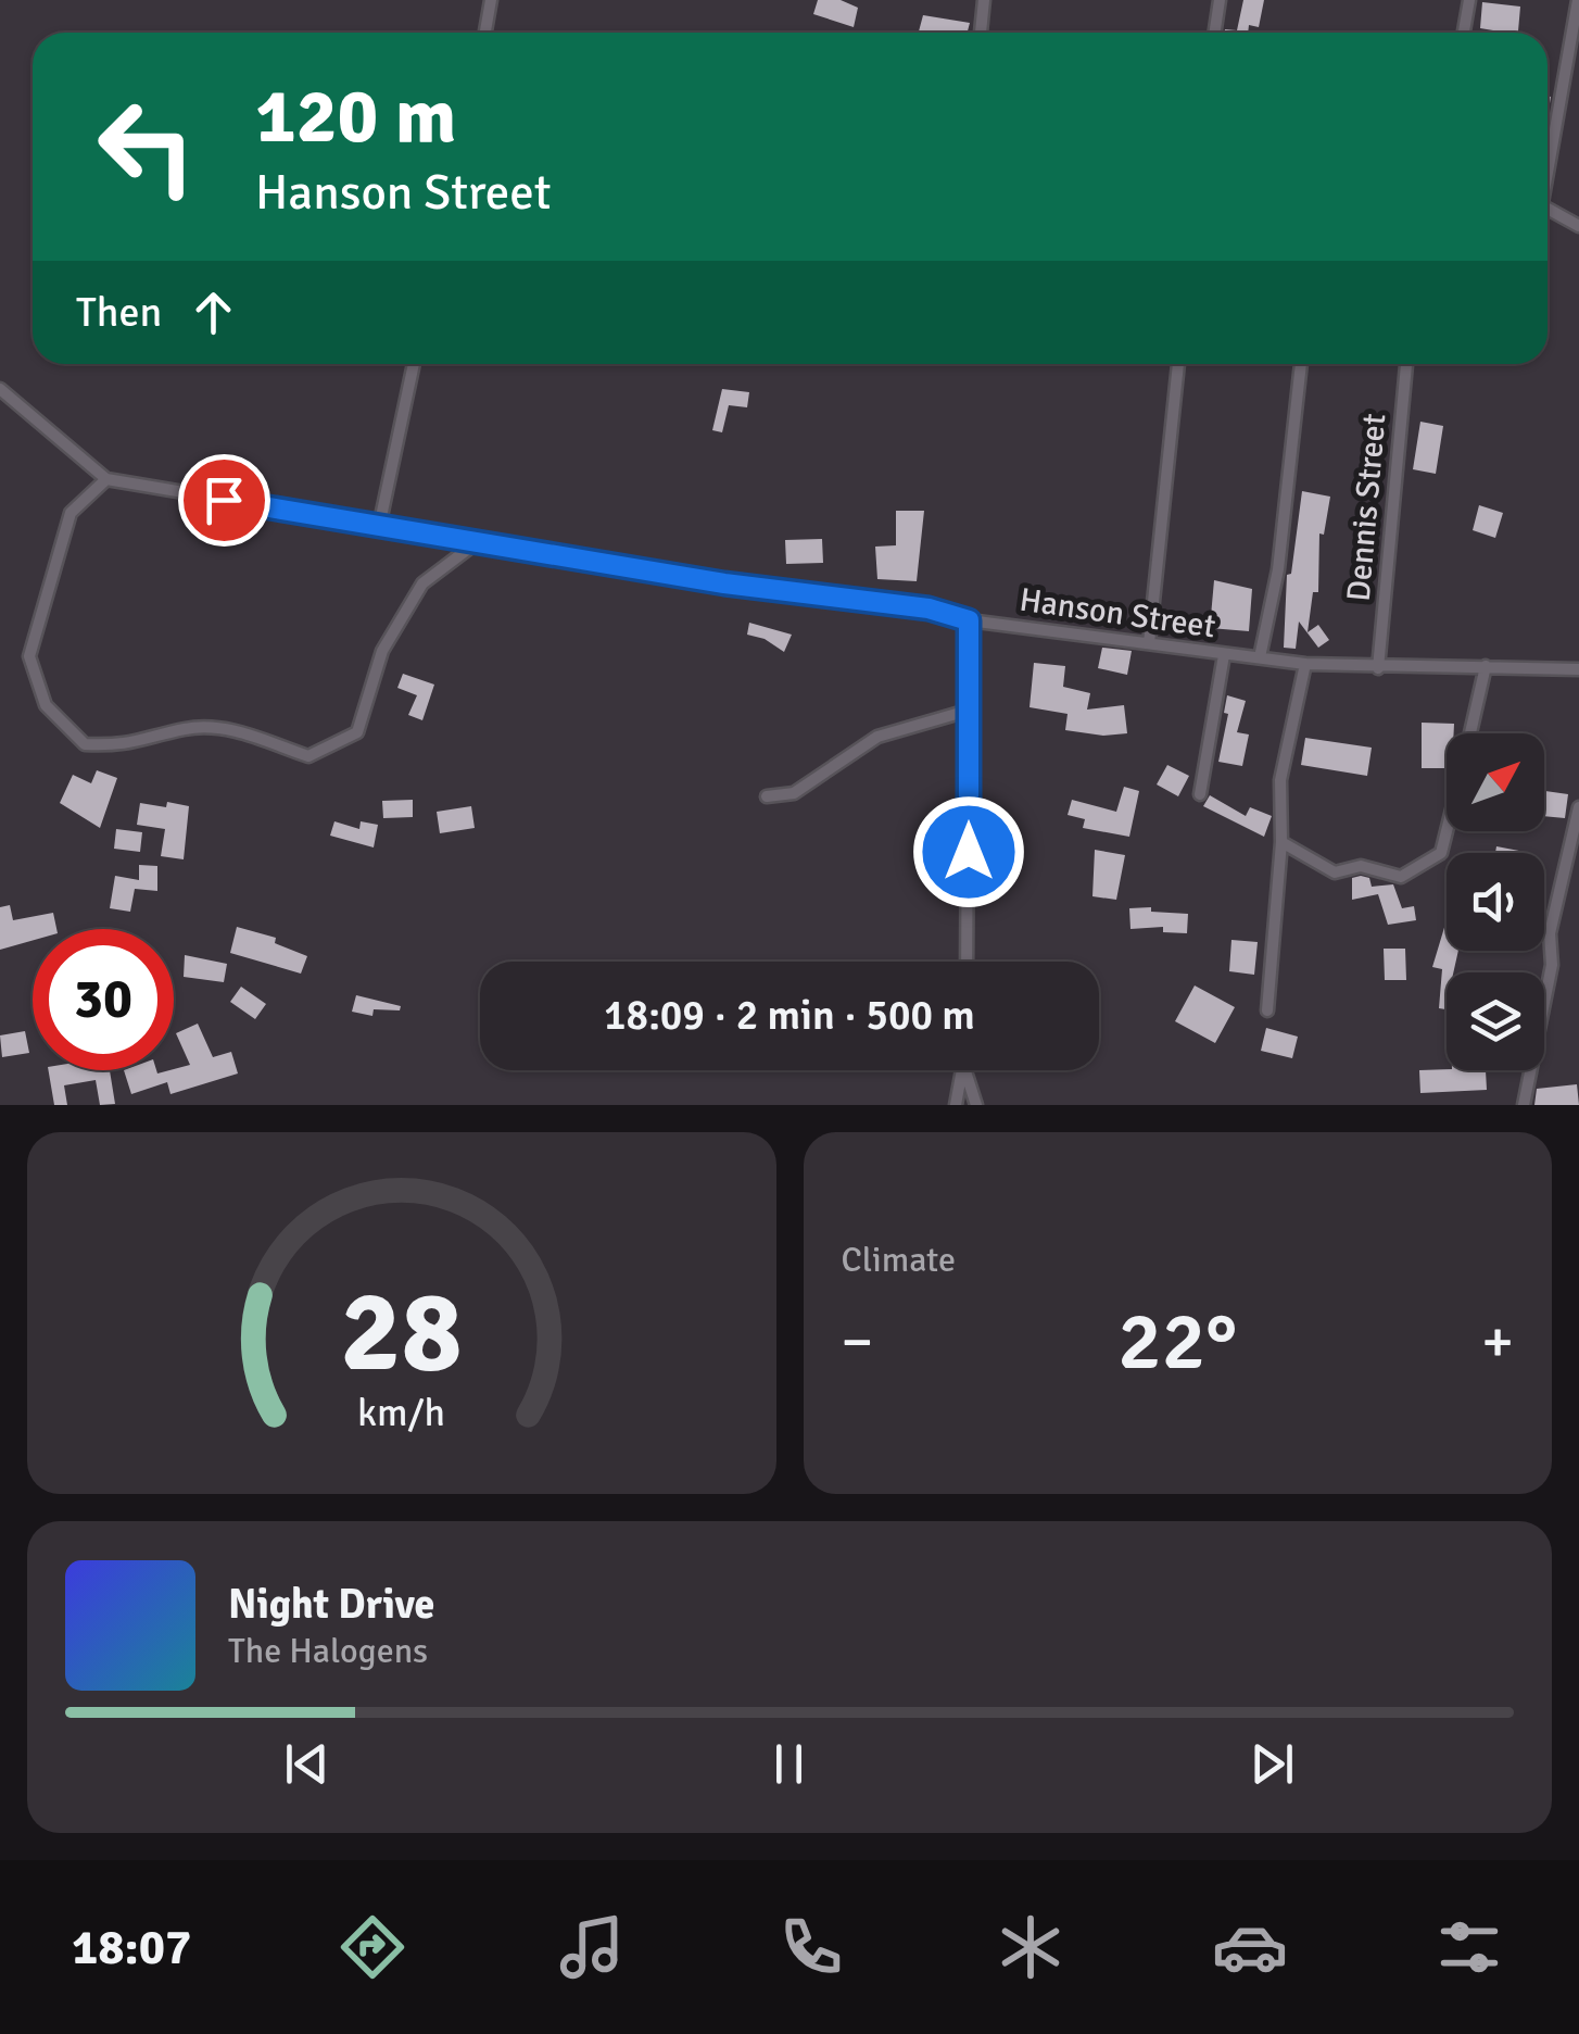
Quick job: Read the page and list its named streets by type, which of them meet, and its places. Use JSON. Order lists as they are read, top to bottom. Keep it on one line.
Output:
{"streets":{"street":["Dennis Street","Hanson Street"]},"crossings":[["Dennis Street","Hanson Street"]],"north":"top right","page":{"turn":["120 m","Hanson Street"],"then":"Then","limit":"30","trip":"18:09 · 2 min · 500 m","tile":"Climate","heat":["−","22°","+"],"song":["Night Drive","The Halogens"],"tabs":"18:07","gauge":["28","km/h"]}}
